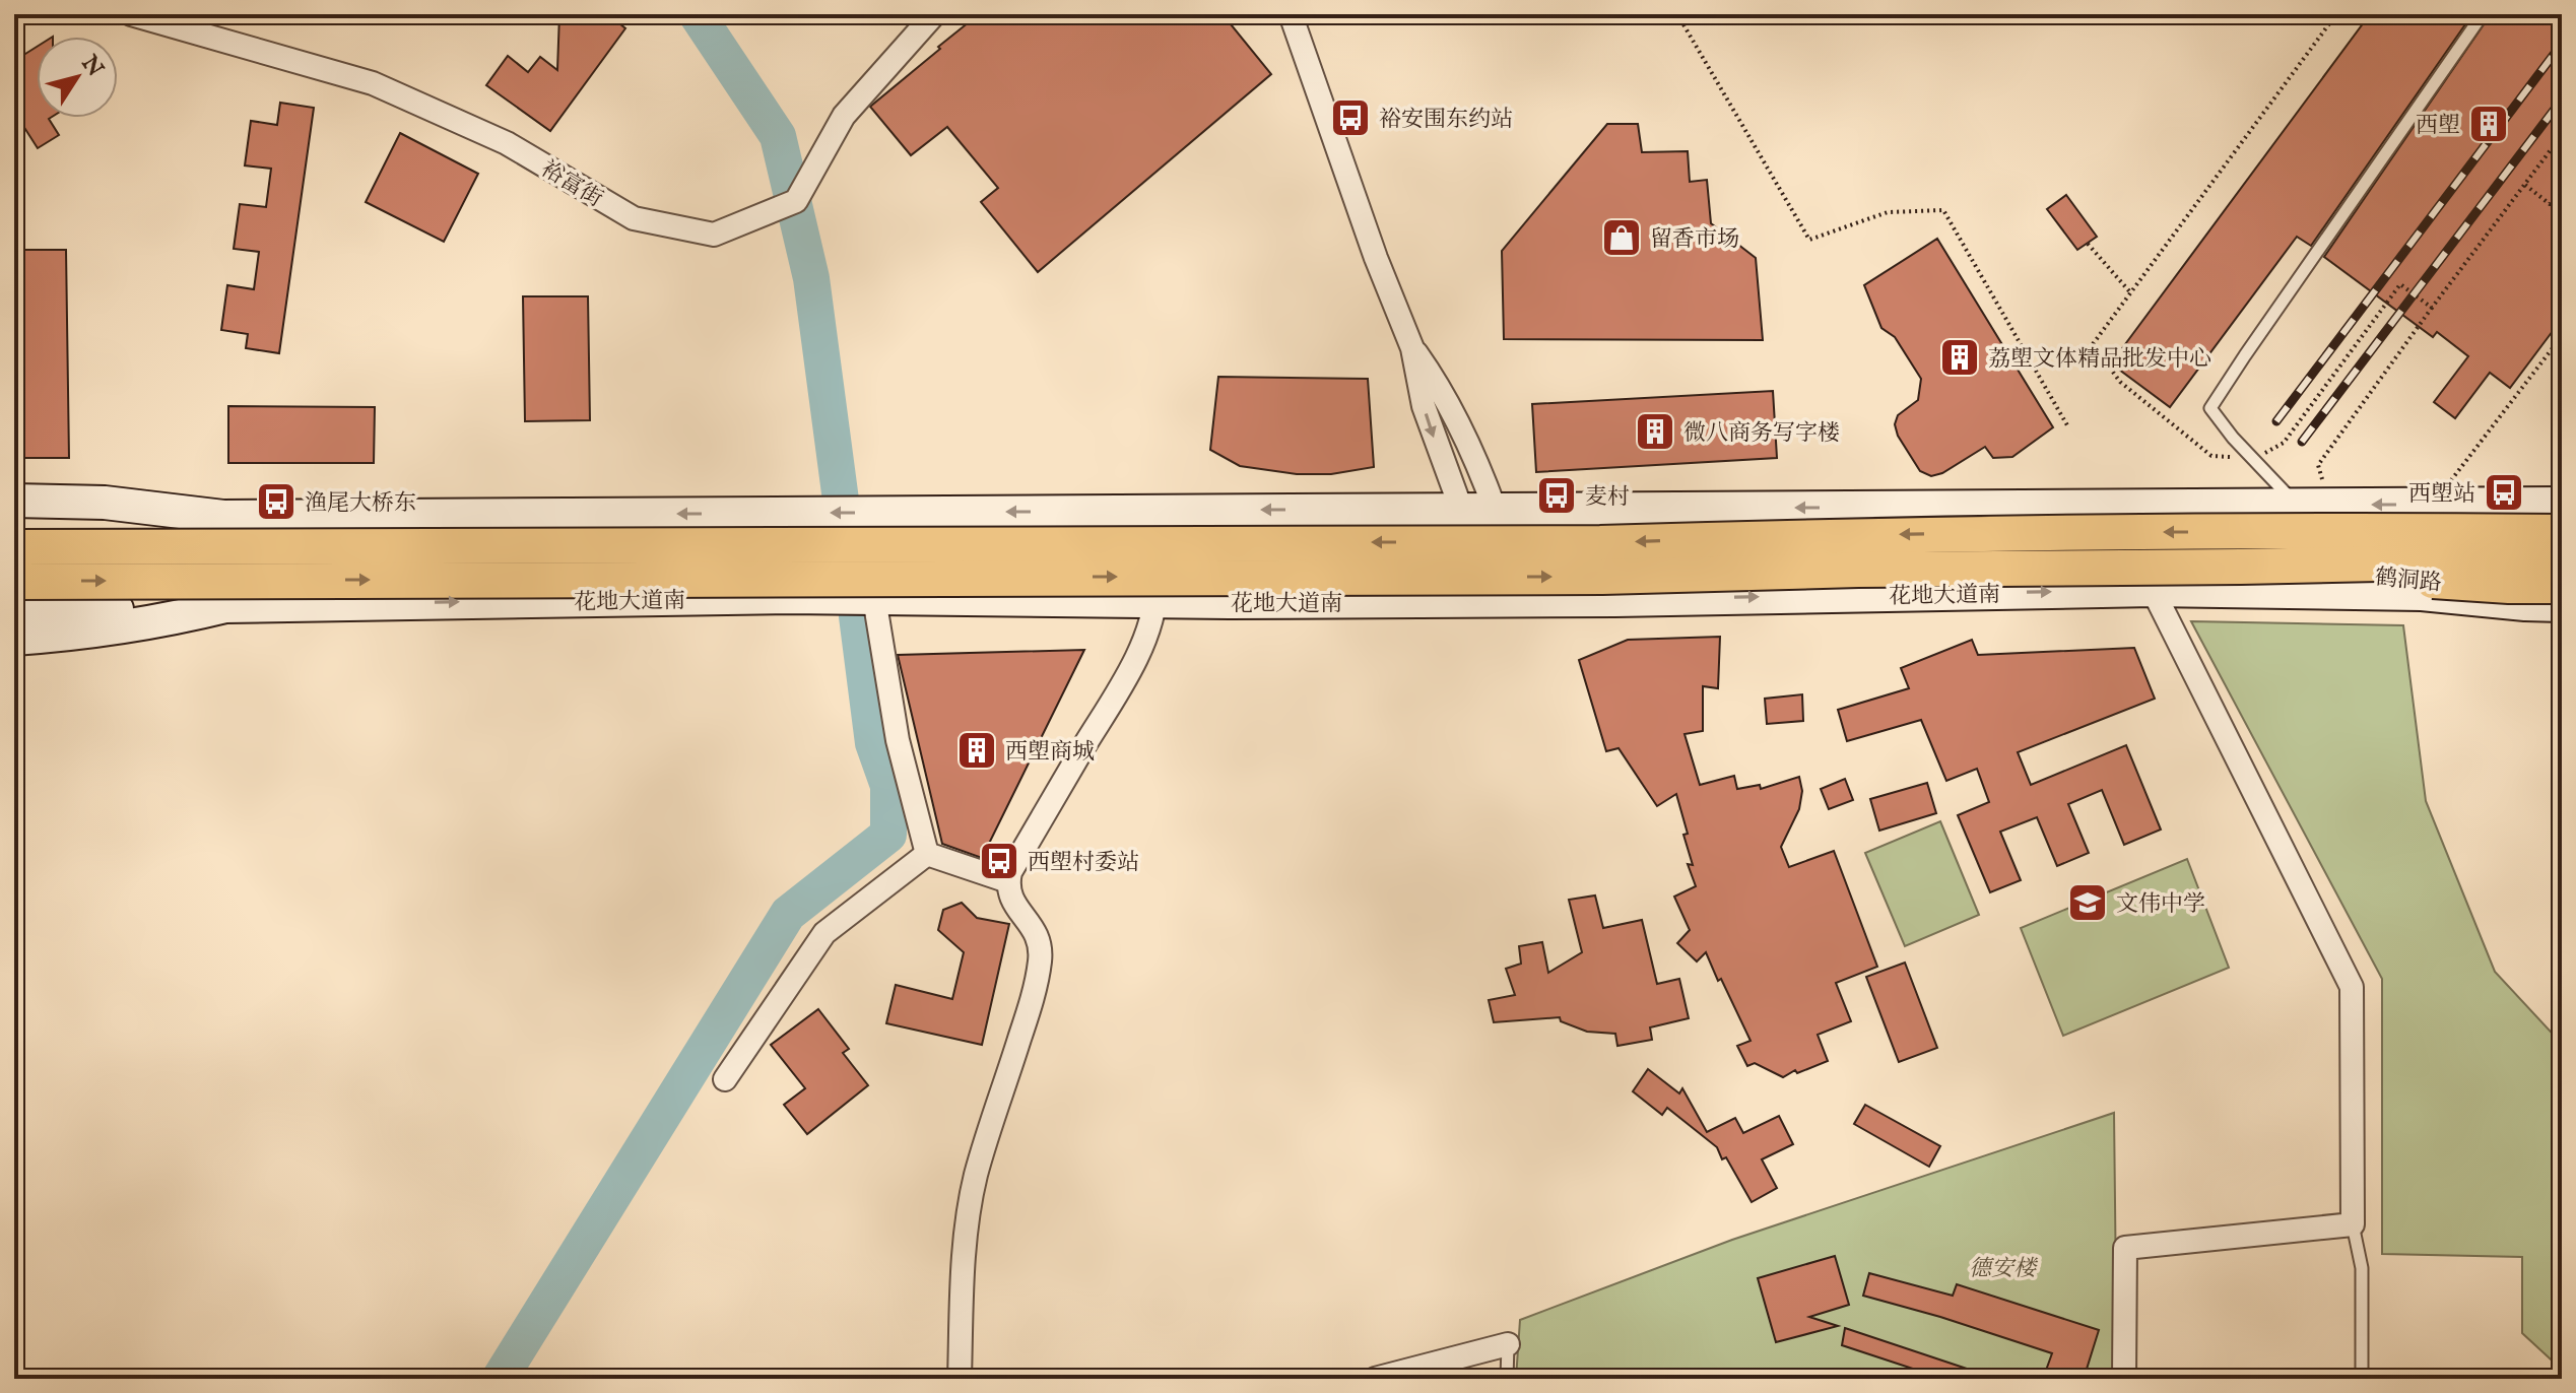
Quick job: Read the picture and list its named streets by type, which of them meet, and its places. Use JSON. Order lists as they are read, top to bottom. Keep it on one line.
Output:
{"streets":{"main road":["鹤洞路","花地大道南"],"street":["裕富街"]},"crossings":[["鹤洞路","花地大道南"]],"one_way":["花地大道南"],"parks":["德安楼"],"places":{"bus stop":["裕安围东约站","西塱站","麦村","渔尾大桥东","西塱村委站"],"building":["西塱","荔塱文体精品批发中心","微八商务写字楼","西塱商城"],"shop":["留香市场"],"school or university":["文伟中学"]},"north":"top right"}
